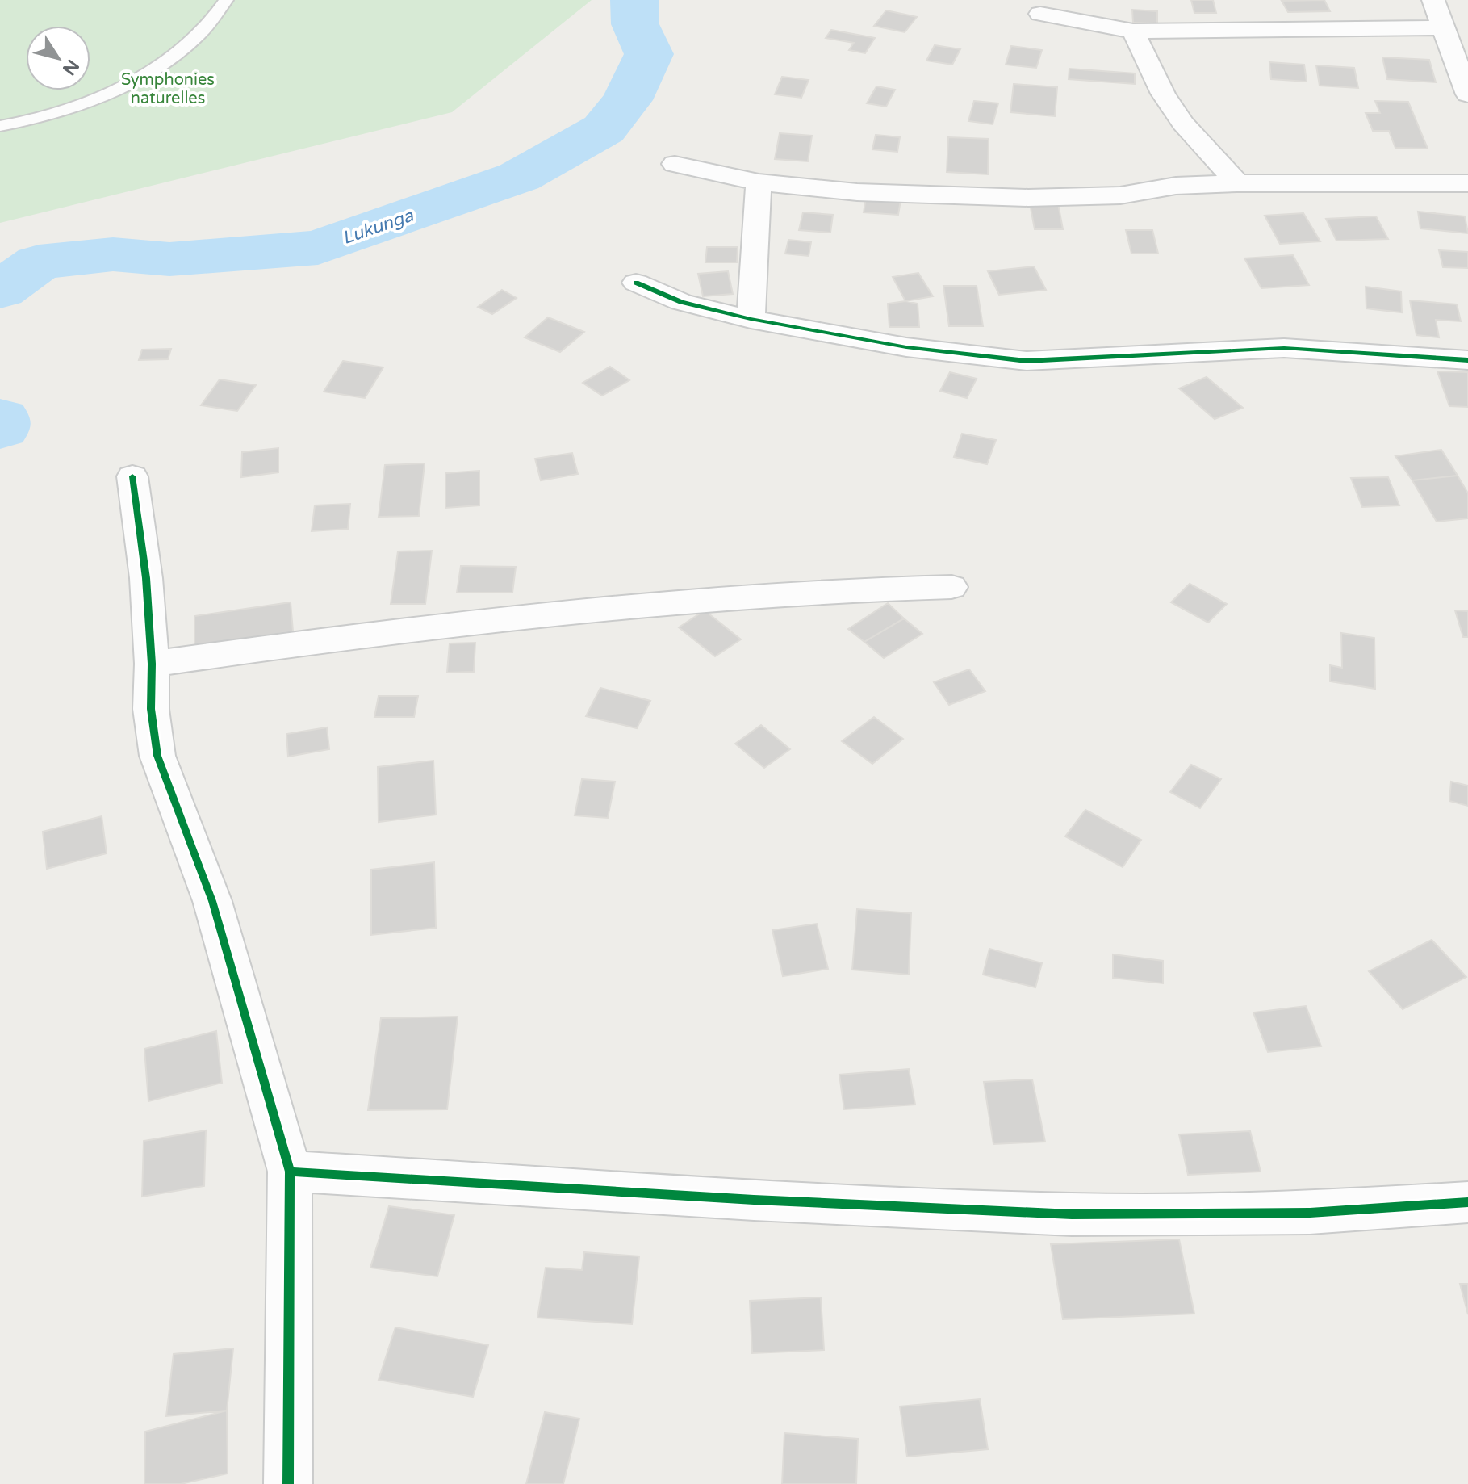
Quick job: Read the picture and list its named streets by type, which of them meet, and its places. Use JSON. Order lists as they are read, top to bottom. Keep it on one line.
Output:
{"water":["Lukunga"],"parks":["Symphonies naturelles"],"north":"bottom right"}
